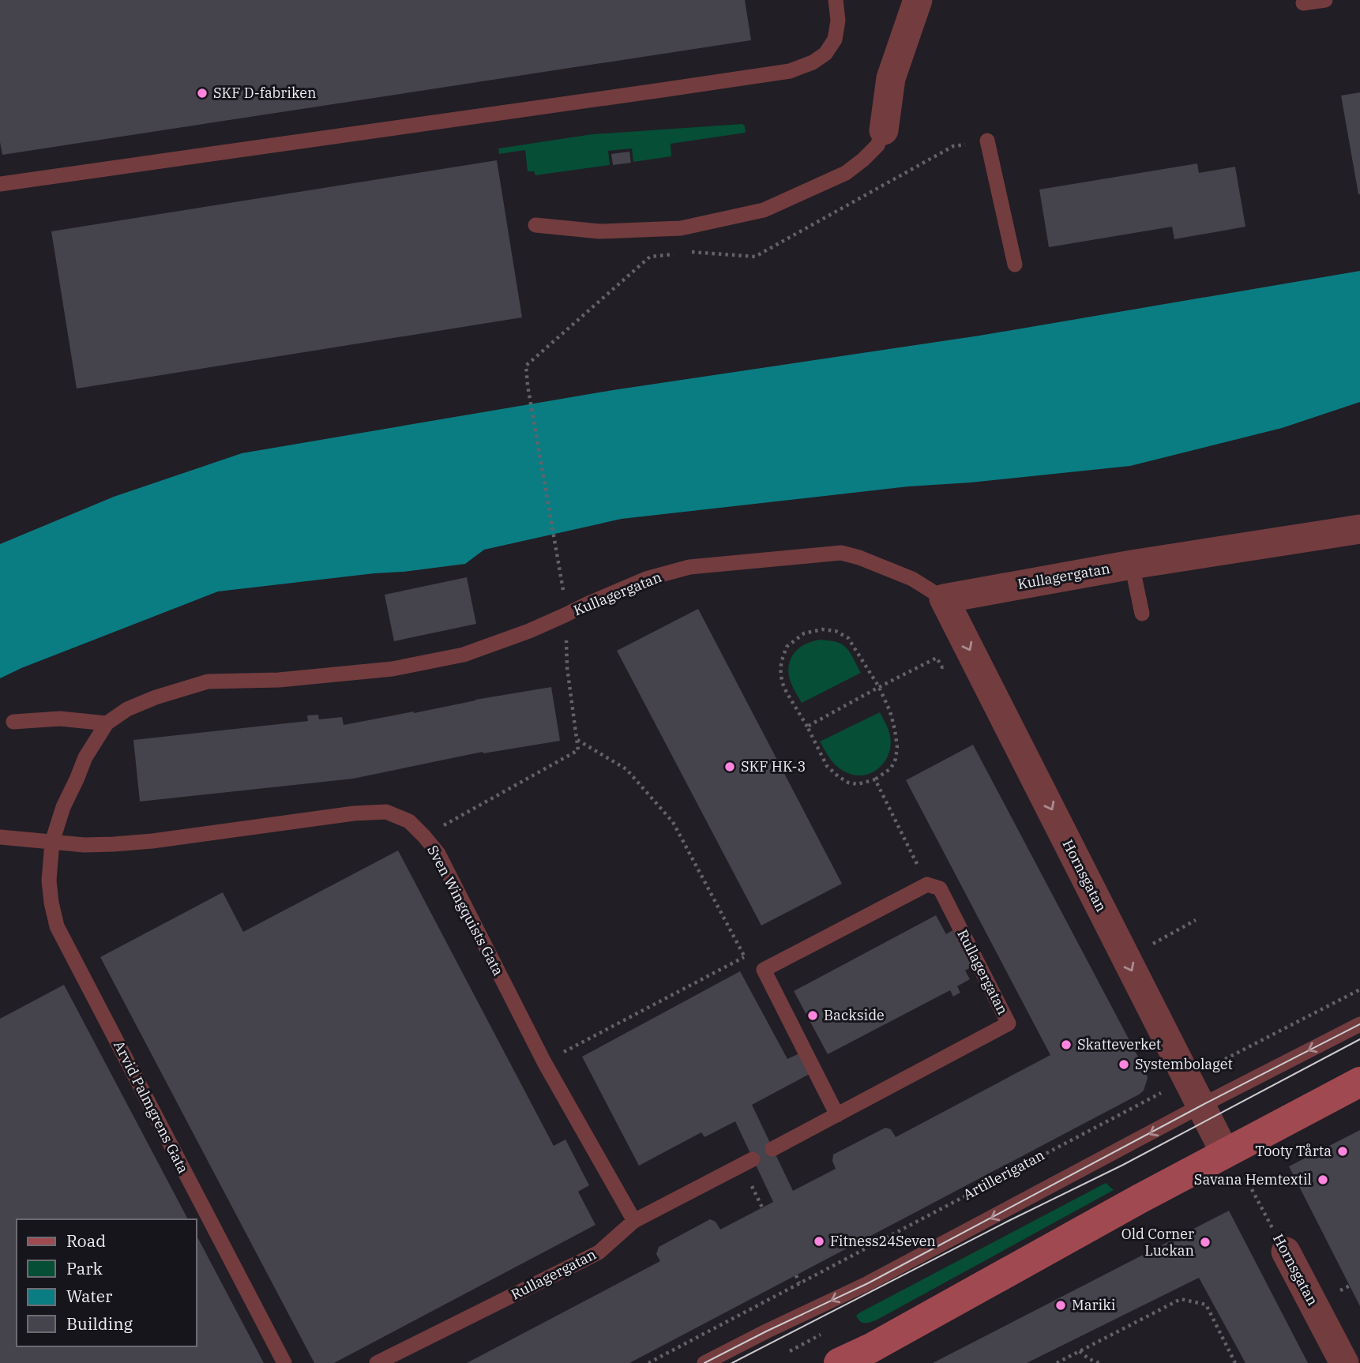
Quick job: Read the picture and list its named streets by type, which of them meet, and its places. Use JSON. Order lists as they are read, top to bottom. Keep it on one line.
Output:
{"streets":{"street":["Kullagergatan","Hornsgatan"],"lane":["Sven Wingquists Gata","Rullagergatan","Arvid Palmgrens Gata"],"path":["Artillerigatan"]},"crossings":[["Kullagergatan","Hornsgatan"],["Kullagergatan","Sven Wingquists Gata"],["Kullagergatan","Arvid Palmgrens Gata"],["Hornsgatan","Artillerigatan"],["Sven Wingquists Gata","Rullagergatan"],["Sven Wingquists Gata","Arvid Palmgrens Gata"]],"one_way":["Hornsgatan"],"places":["SKF D-fabriken","SKF HK-3","Backside","Skatteverket","Systembolaget","Tooty Tårta","Savana Hemtextil","Fitness24Seven","Old Corner Luckan","Mariki"],"legend":["Road","Park","Water","Building"]}
